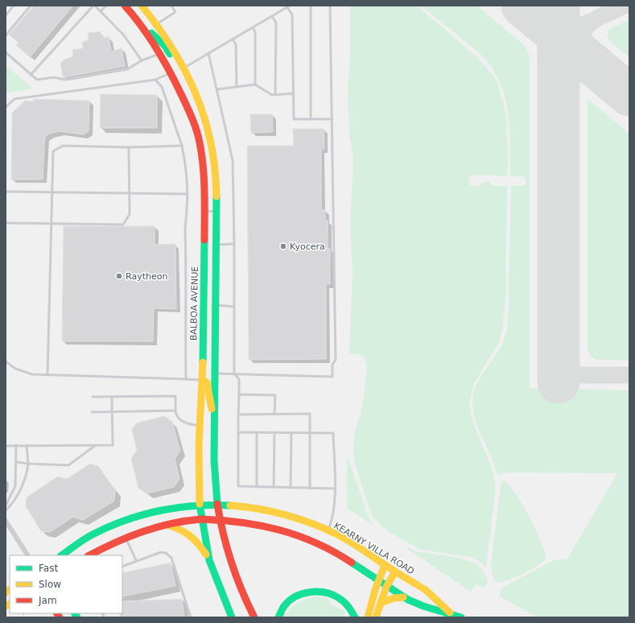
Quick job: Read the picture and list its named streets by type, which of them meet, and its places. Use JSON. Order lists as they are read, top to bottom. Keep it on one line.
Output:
{"streets":{"main road":["BALBOA AVENUE","KEARNY VILLA ROAD"]},"crossings":[["BALBOA AVENUE","KEARNY VILLA ROAD"]],"places":["Kyocera","Raytheon"],"legend":["Fast","Slow","Jam"]}
